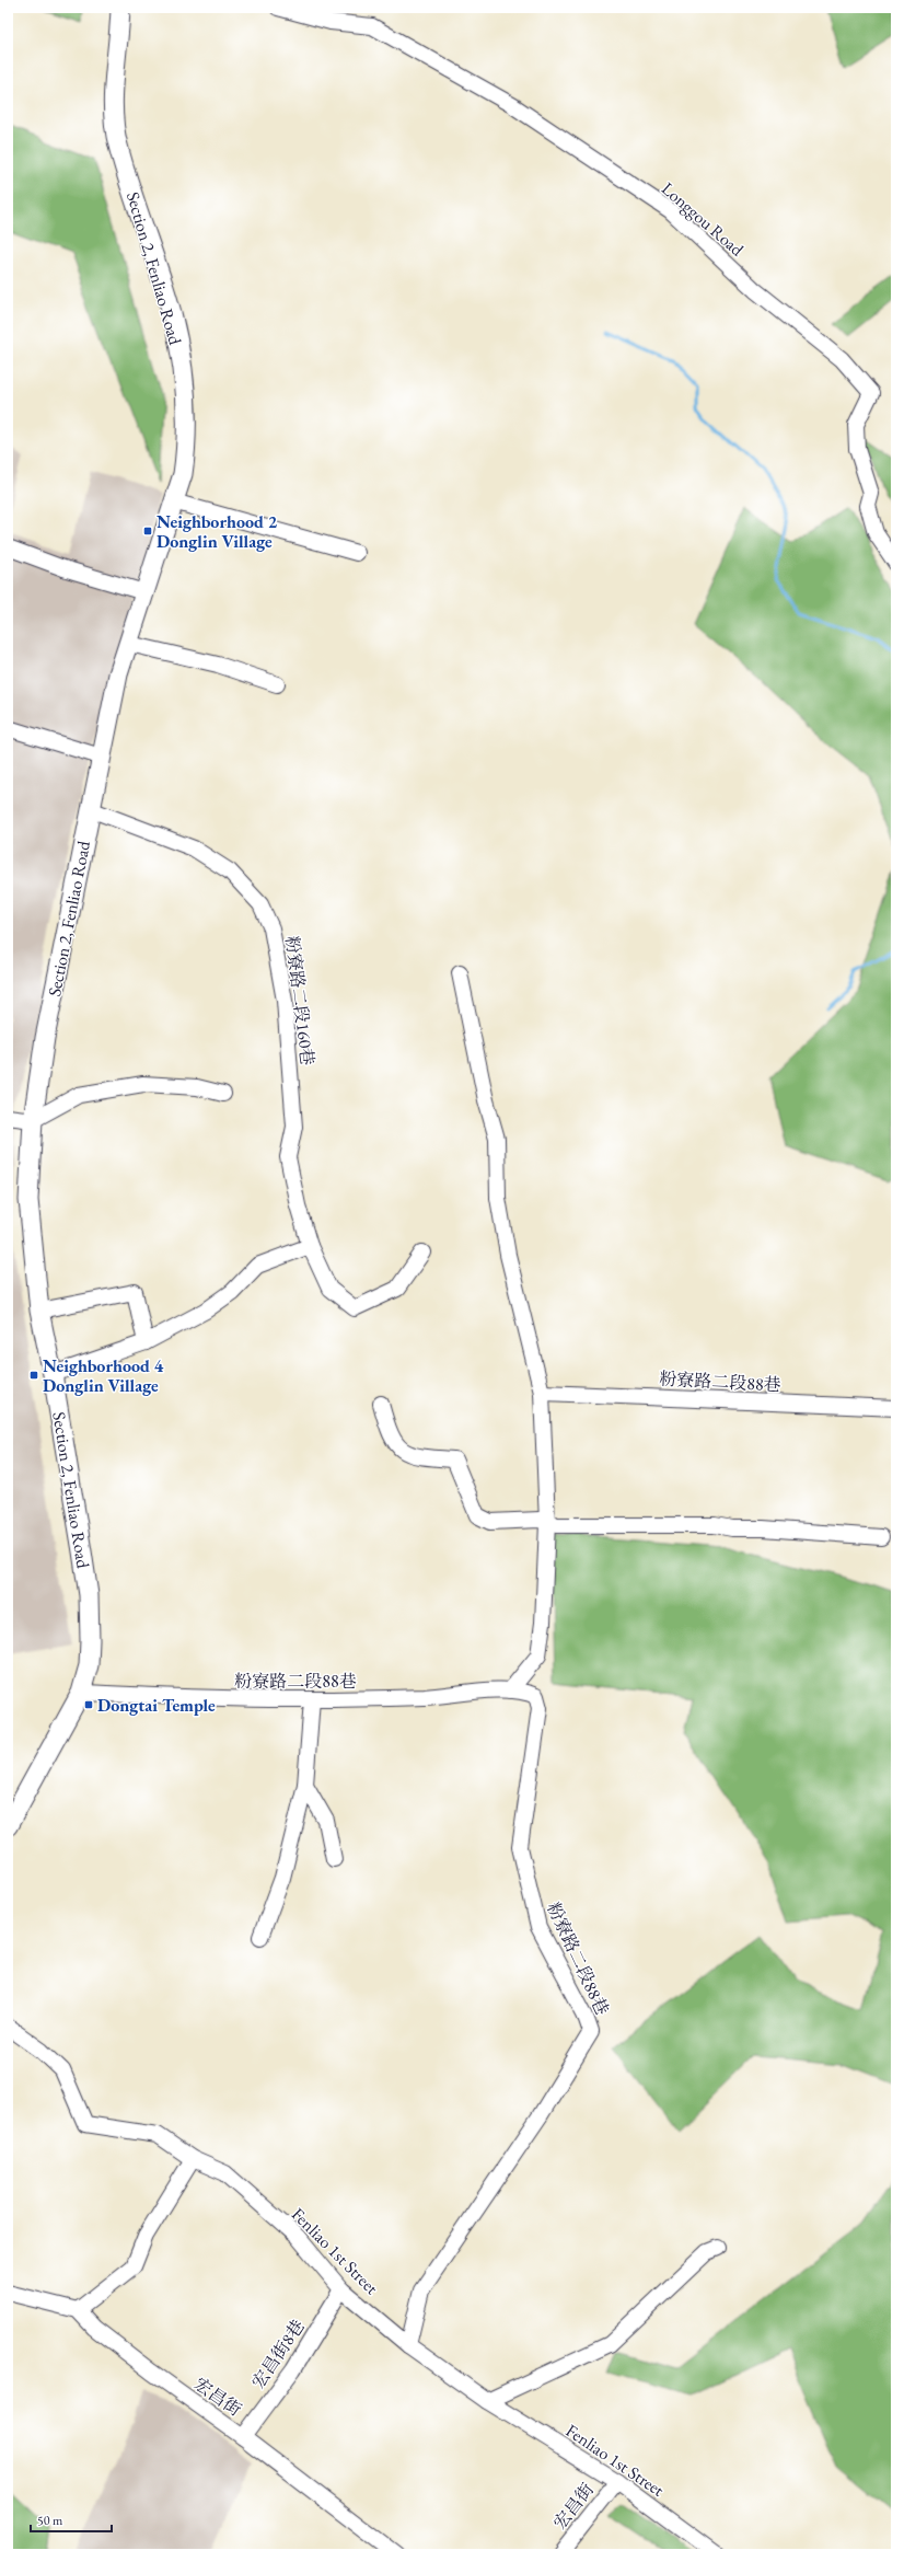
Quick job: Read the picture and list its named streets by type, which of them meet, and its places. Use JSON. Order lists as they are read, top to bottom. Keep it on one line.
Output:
{"streets":{"main road":["Section 2, Fenliao Road"],"street":["Longgou Road","粉寮路二段160巷","粉寮路二段88巷","Fenliao 1st Street","宏昌街8巷","宏昌街"]},"crossings":[["Section 2, Fenliao Road","粉寮路二段160巷"],["Section 2, Fenliao Road","粉寮路二段88巷"],["粉寮路二段88巷","Fenliao 1st Street"],["Fenliao 1st Street","宏昌街8巷"],["Fenliao 1st Street","宏昌街"],["宏昌街8巷","宏昌街"]],"places":{"transit":["Neighborhood 2 Donglin Village","Neighborhood 4 Donglin Village","Dongtai Temple"]},"scale_bar":"50 m"}
